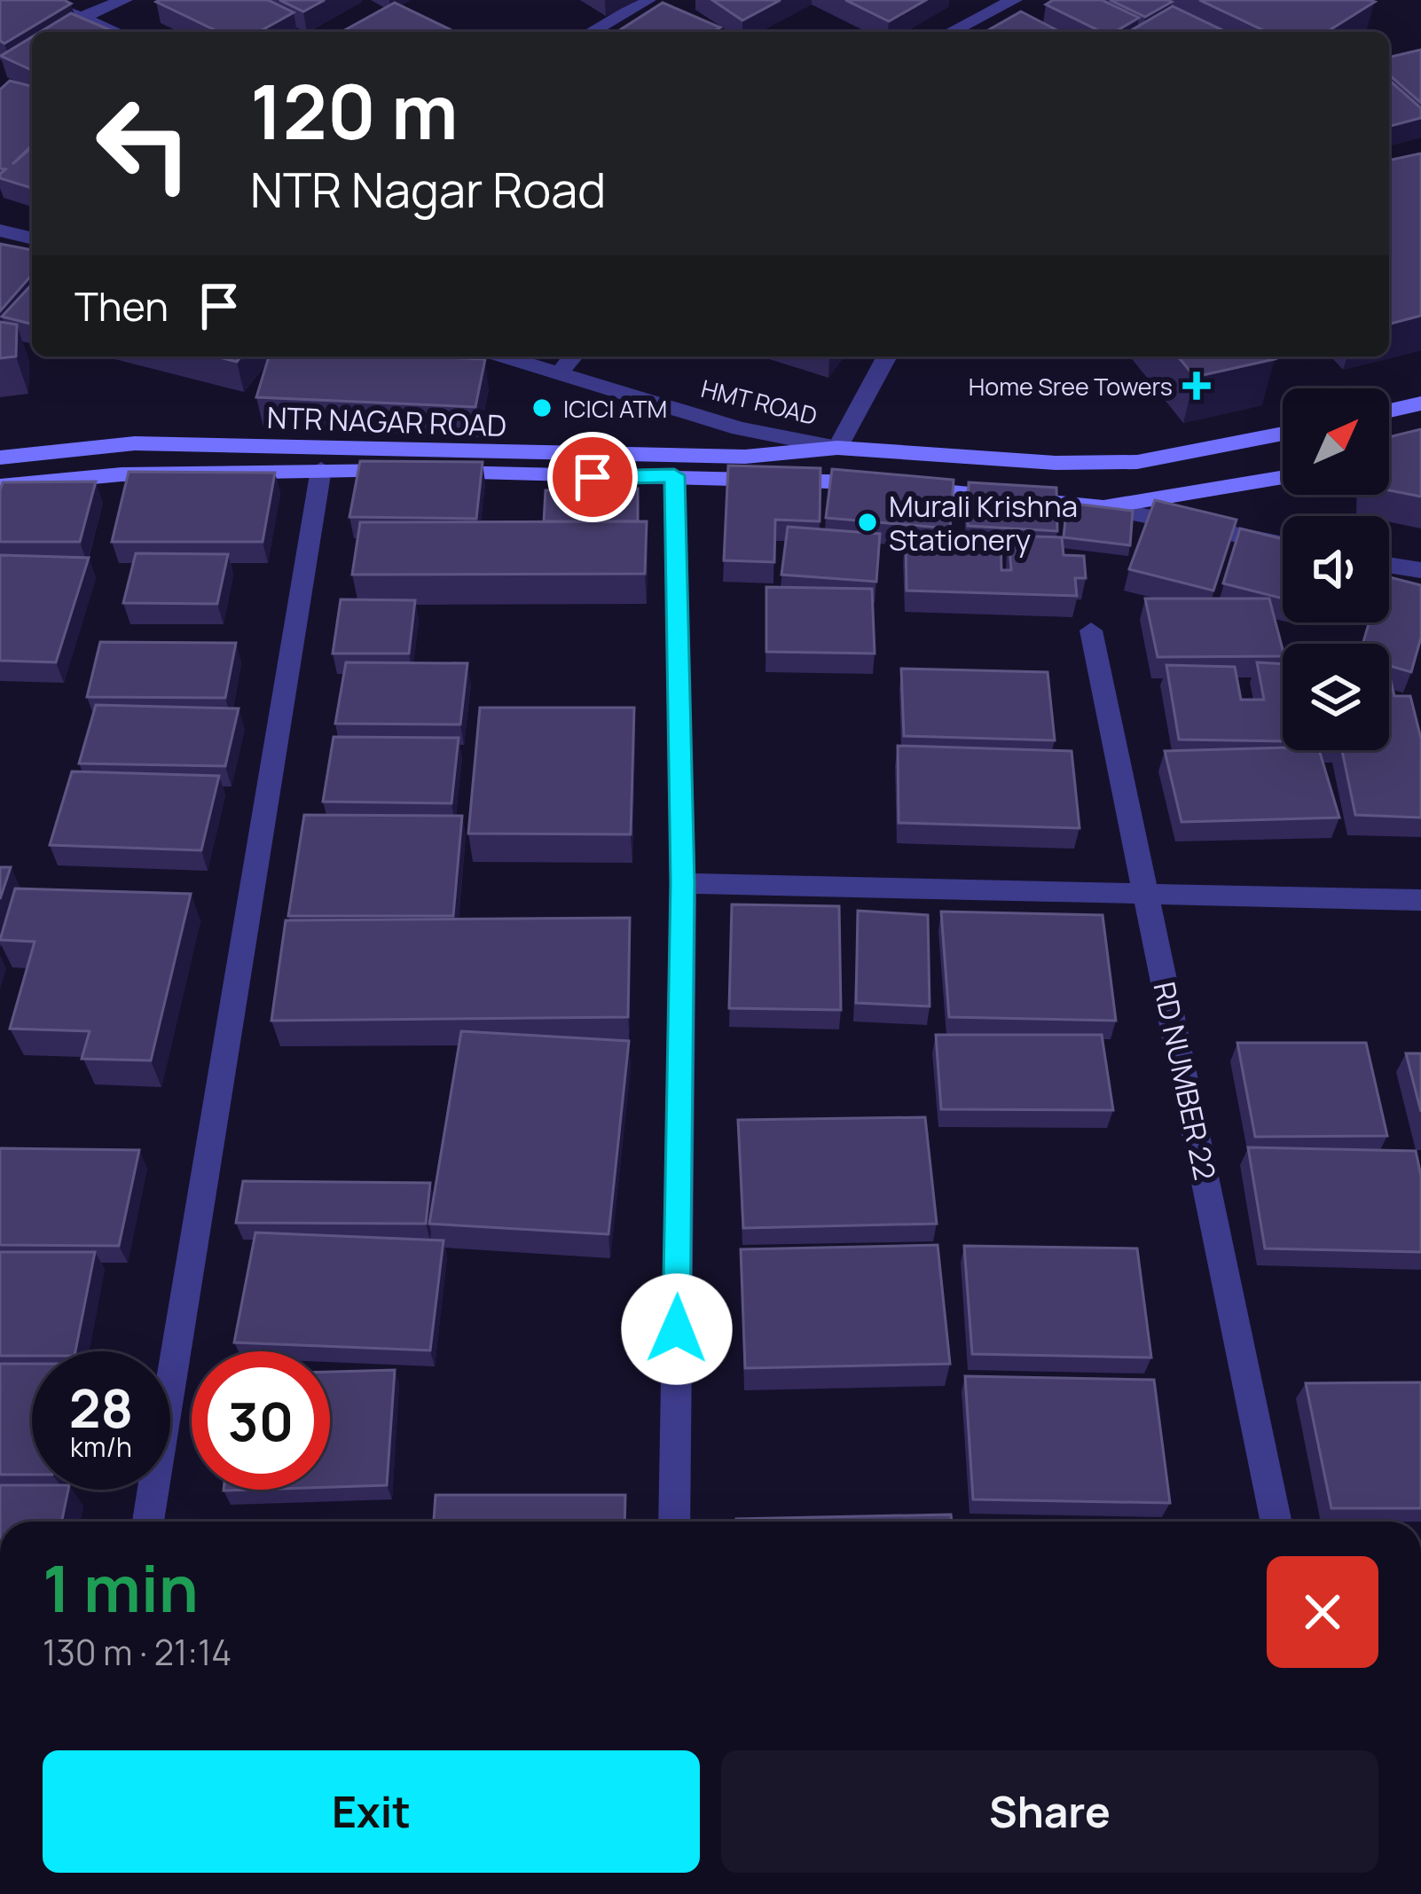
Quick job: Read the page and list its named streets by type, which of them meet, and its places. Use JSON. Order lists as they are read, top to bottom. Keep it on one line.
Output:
{"streets":{"main road":["NTR NAGAR ROAD"],"street":["HMT ROAD","RD NUMBER 22"]},"crossings":[["HMT ROAD","NTR NAGAR ROAD"]],"places":{"health":["Home Sree Towers"],"other":["ICICI ATM","Murali Krishna Stationery"]},"north":"top right","page":{"turn":["120 m","NTR Nagar Road"],"then":"Then","speed":"28 km/h","limit":"30","heading":["1 min","130 m · 21:14"],"buttons":["Exit","Share"]}}
